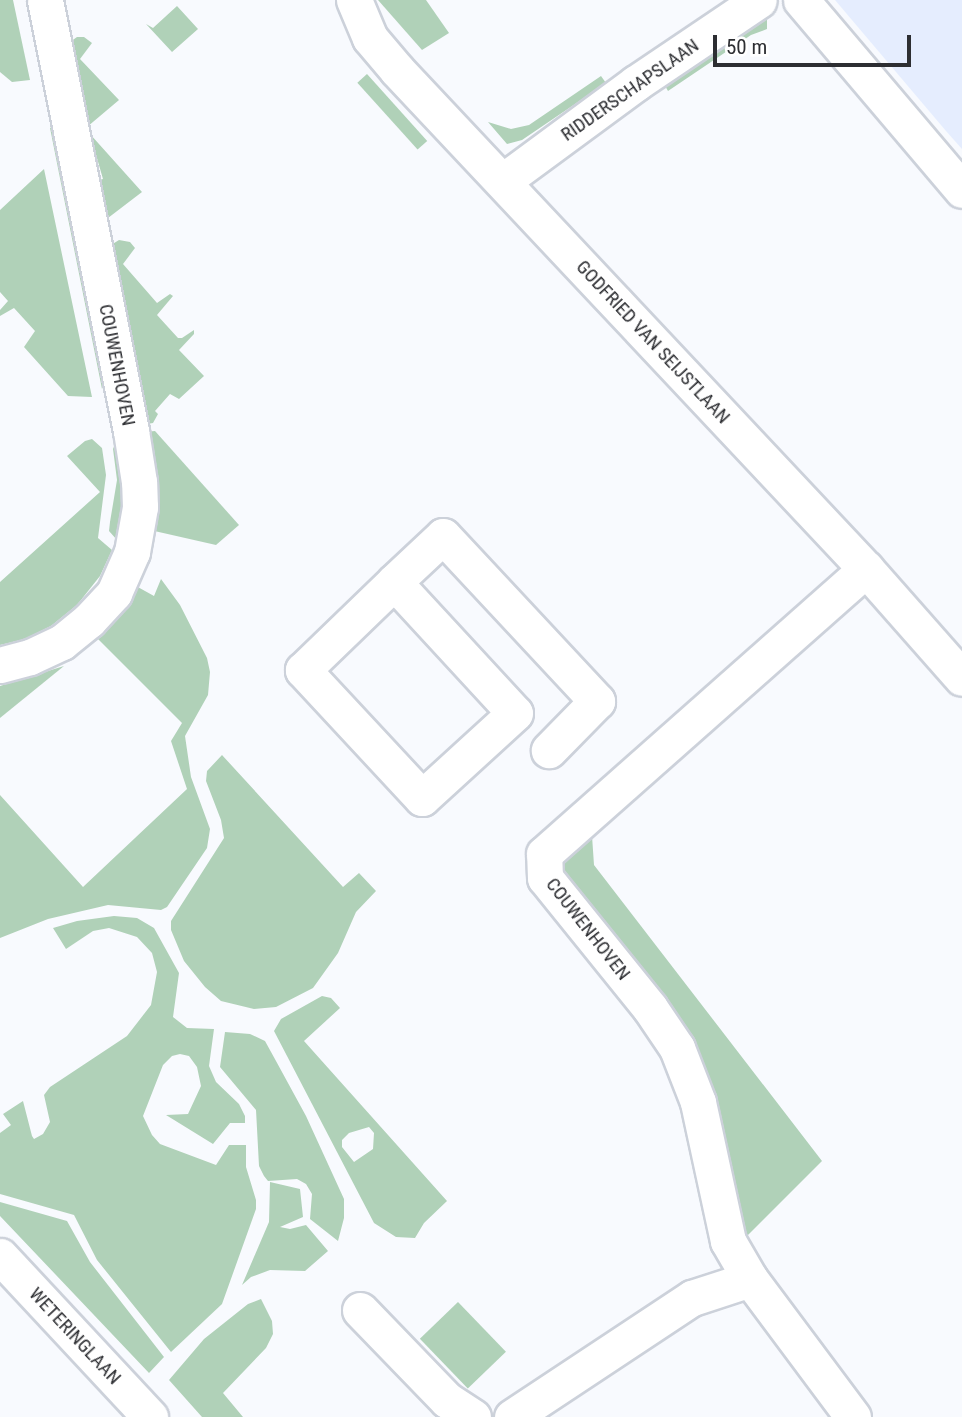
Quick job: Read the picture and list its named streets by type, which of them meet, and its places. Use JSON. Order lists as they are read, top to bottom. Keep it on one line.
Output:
{"streets":{"street":["RIDDERSCHAPSLAAN","GODFRIED VAN SEIJSTLAAN","COUWENHOVEN","WETERINGLAAN"]},"crossings":[["RIDDERSCHAPSLAAN","GODFRIED VAN SEIJSTLAAN"],["GODFRIED VAN SEIJSTLAAN","COUWENHOVEN"]],"scale_bar":"50 m"}
